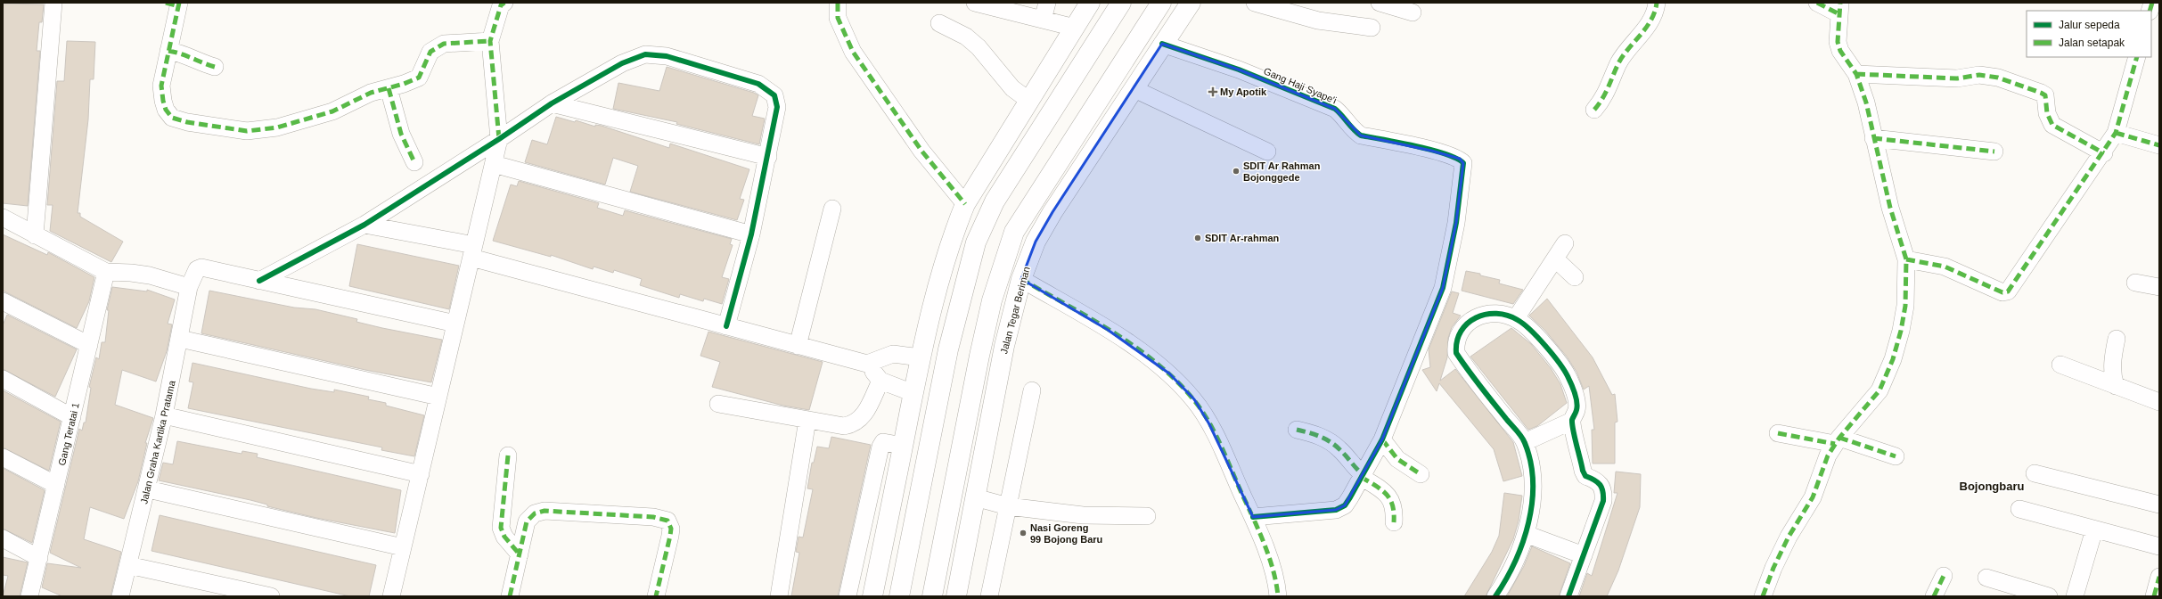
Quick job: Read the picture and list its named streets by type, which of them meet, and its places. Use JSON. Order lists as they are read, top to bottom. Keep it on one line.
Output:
{"streets":{"main road":["Jalan Tegar Beriman"],"street":["Gang Haji Syape'i","Gang Teratai 1","Jalan Graha Kartika Pratama"]},"crossings":[["Gang Haji Syape'i","Jalan Tegar Beriman"]],"districts":["Bojongbaru"],"places":{"health":["My Apotik"],"other":["SDIT Ar Rahman Bojonggede","SDIT Ar-rahman","Nasi Goreng 99 Bojong Baru"]},"legend":["Jalur sepeda","Jalan setapak"]}
